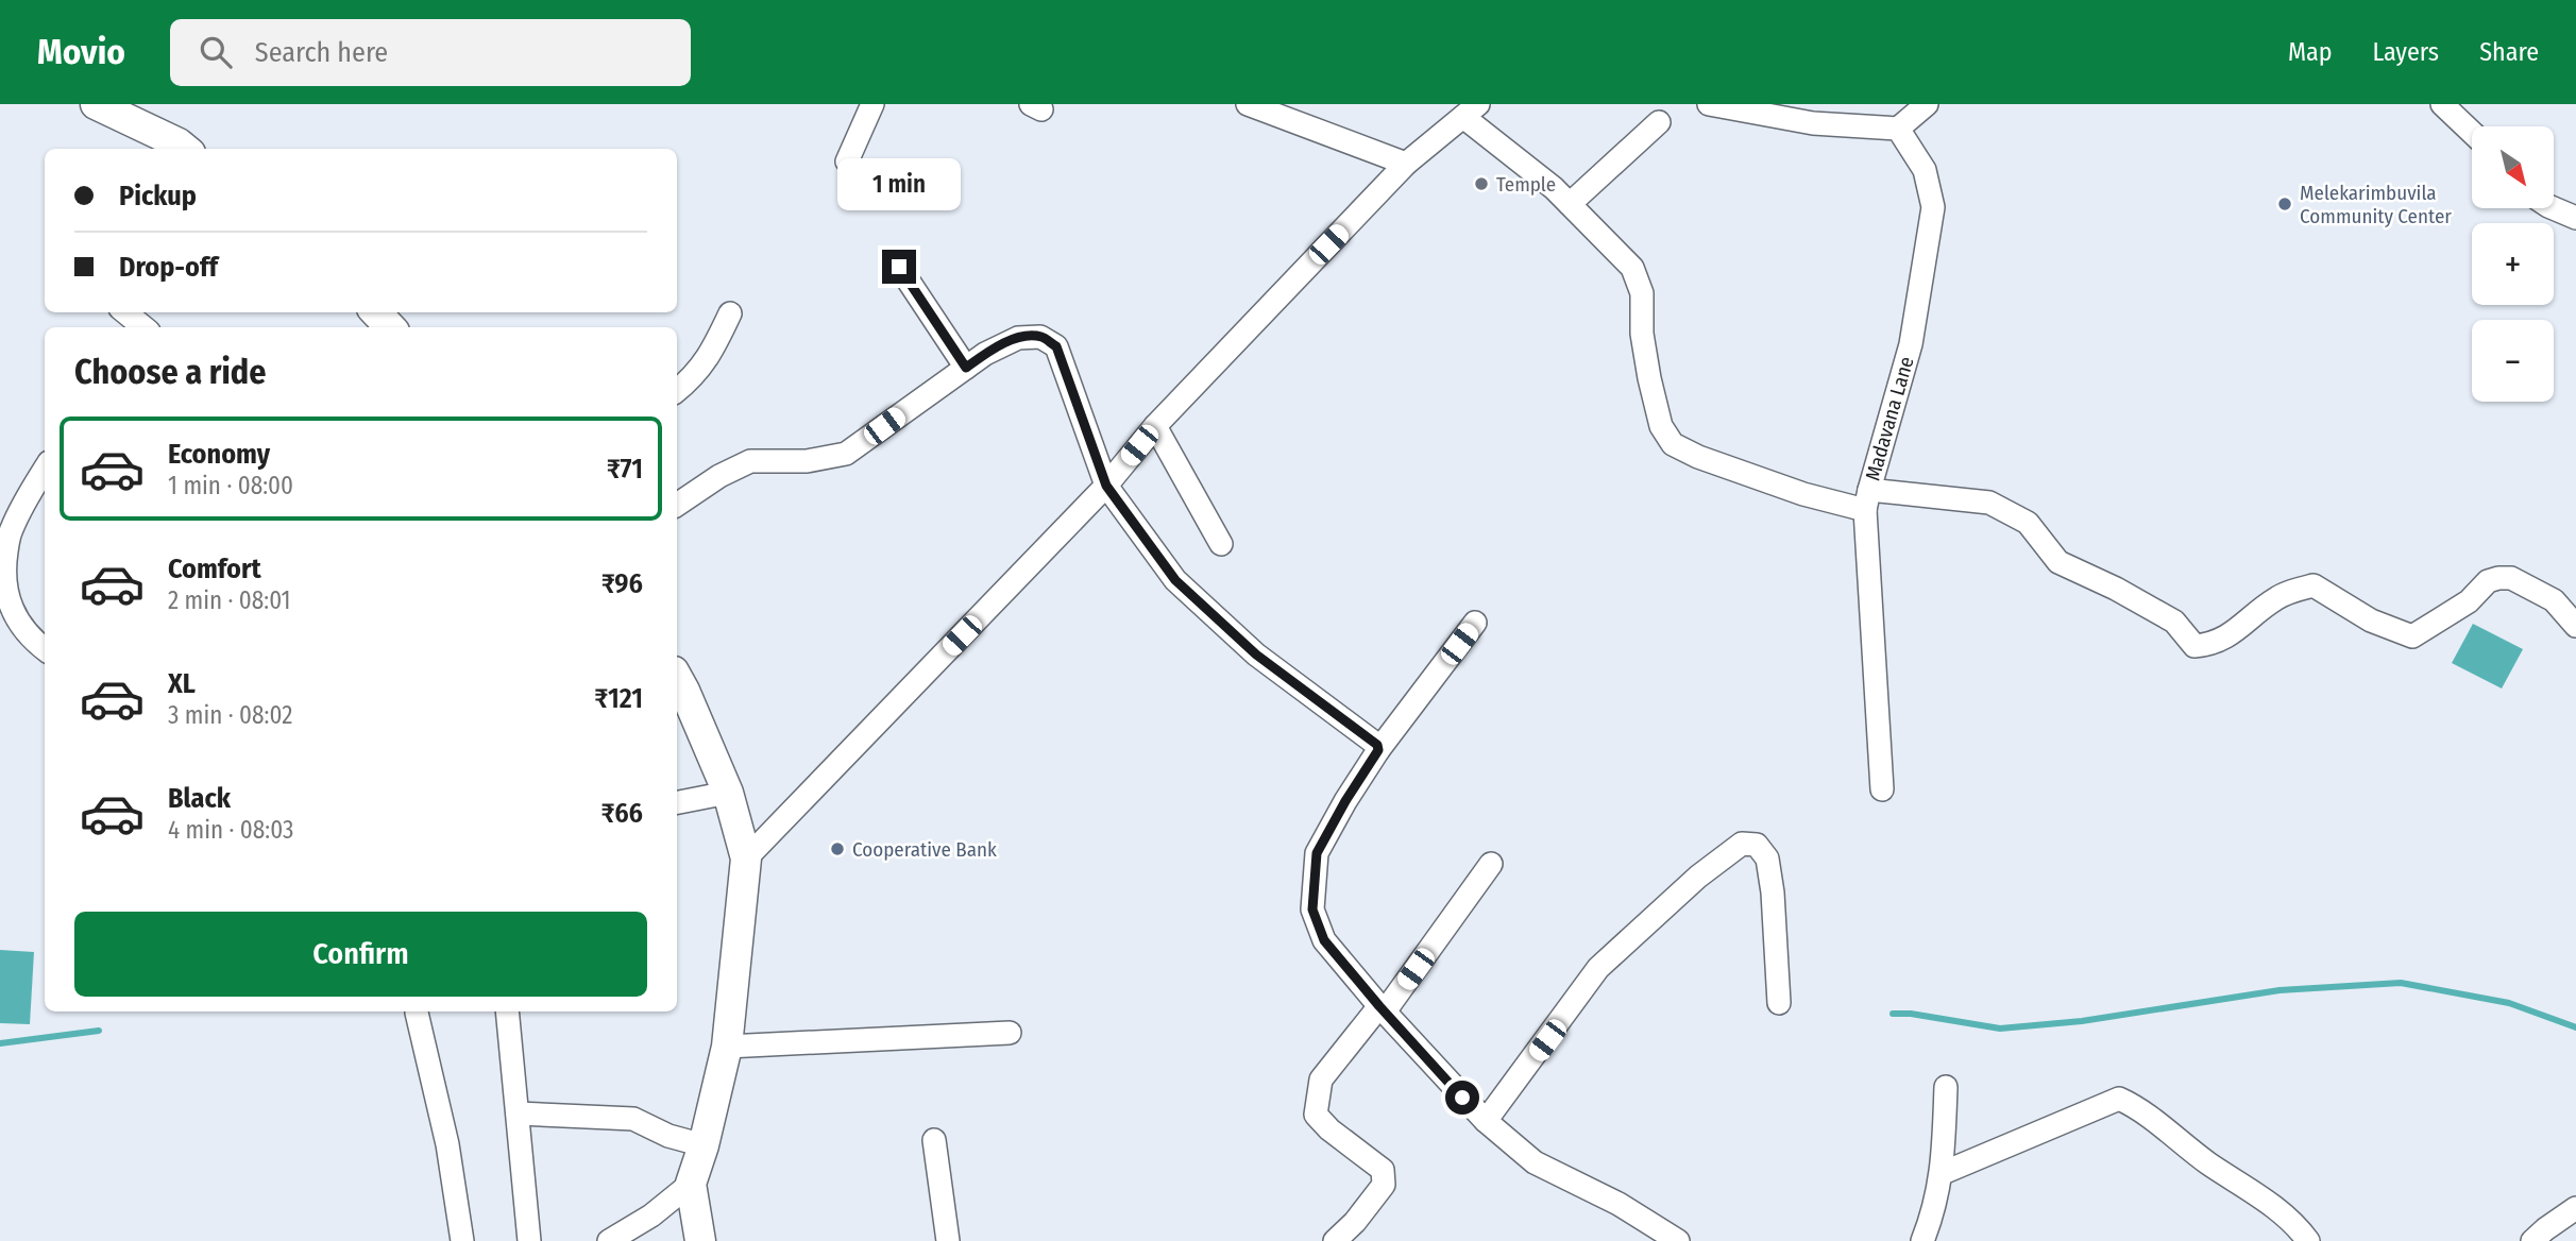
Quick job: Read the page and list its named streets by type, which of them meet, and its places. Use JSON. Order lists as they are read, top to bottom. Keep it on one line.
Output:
{"streets":{"street":["Madavana Lane"]},"places":["Temple","Melekarimbuvila Community Center","Cooperative Bank"],"north":"bottom right","page":{"header":"Movio","search":"Search here","nav":["Map","Layers","Share"],"map_buttons":["+","−"],"banner":["Pickup","Drop-off"],"bubble":"1 min","heading":"Choose a ride","list":[{"name":"Economy","note":"1 min · 08:00","value":"₹71"},{"name":"Comfort","note":"2 min · 08:01","value":"₹96"},{"name":"XL","note":"3 min · 08:02","value":"₹121"},{"name":"Black","note":"4 min · 08:03","value":"₹66"}],"buttons":"Confirm"}}
